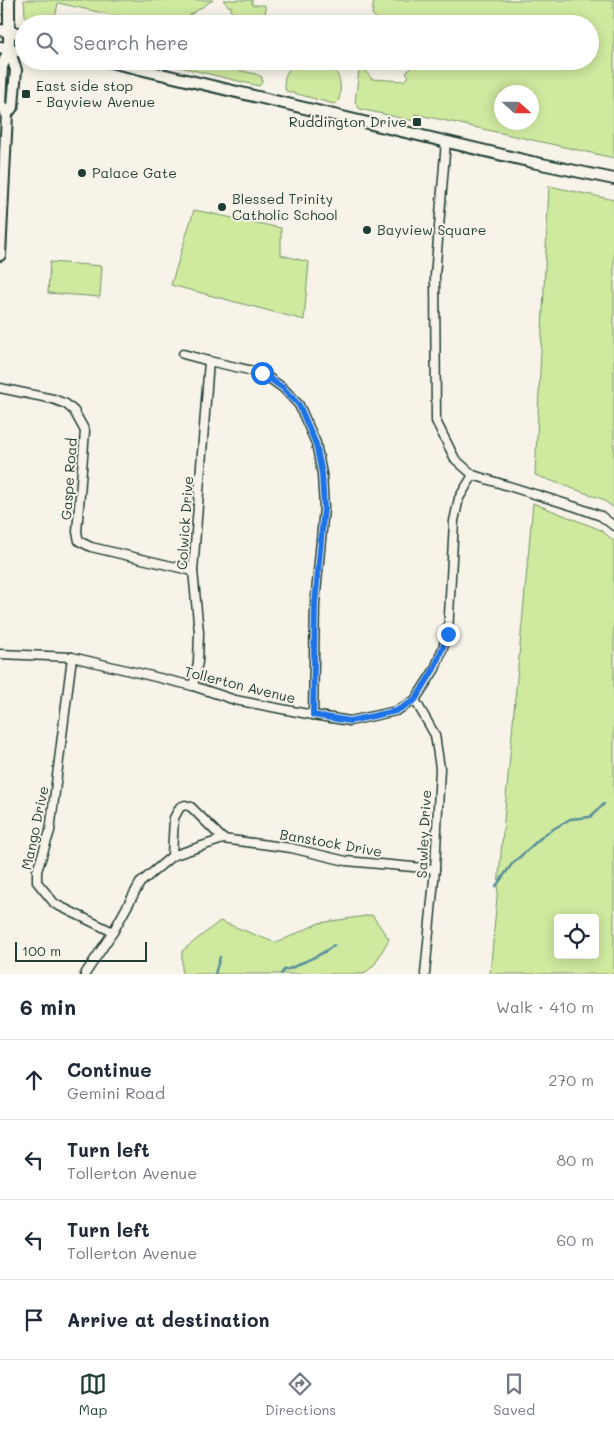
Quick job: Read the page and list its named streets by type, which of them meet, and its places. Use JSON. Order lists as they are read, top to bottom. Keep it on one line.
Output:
{"streets":{"street":["Gaspe Road","Colwick Drive","Tollerton Avenue","Mango Drive","Sawley Drive","Banstock Drive"]},"crossings":[["Gaspe Road","Colwick Drive"],["Colwick Drive","Tollerton Avenue"],["Tollerton Avenue","Mango Drive"],["Tollerton Avenue","Sawley Drive"],["Mango Drive","Banstock Drive"],["Sawley Drive","Banstock Drive"]],"places":{"transit":["East side stop - Bayview Avenue","Ruddington Drive"],"other":["Palace Gate","Blessed Trinity Catholic School","Bayview Square"]},"scale_bar":"100 m","north":"right","page":{"search":"Search here","scale":"100 m","heading":["6 min","Walk · 410 m"],"list":[["Continue","Gemini Road","270 m"],["Turn left","Tollerton Avenue","80 m"],["Turn left","Tollerton Avenue","60 m"],"Arrive at destination"],"nav":["Map","Directions","Saved"]}}
